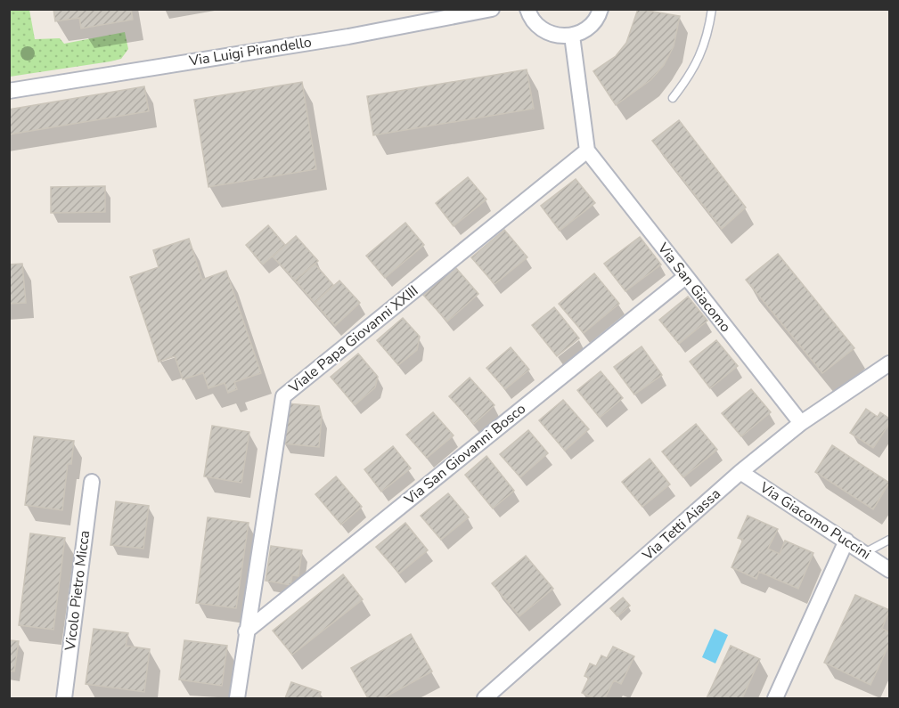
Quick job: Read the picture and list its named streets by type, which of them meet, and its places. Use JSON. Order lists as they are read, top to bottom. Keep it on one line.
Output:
{"streets":{"street":["Via Luigi Pirandello","Via San Giacomo","Viale Papa Giovanni XXIII","Via San Giovanni Bosco","Via Giacomo Puccini","Via Tetti Aiassa","Vicolo Pietro Micca"]},"crossings":[["Via San Giacomo","Viale Papa Giovanni XXIII"],["Via San Giacomo","Via San Giovanni Bosco"],["Via San Giacomo","Via Tetti Aiassa"],["Viale Papa Giovanni XXIII","Via San Giovanni Bosco"],["Via Giacomo Puccini","Via Tetti Aiassa"]]}
